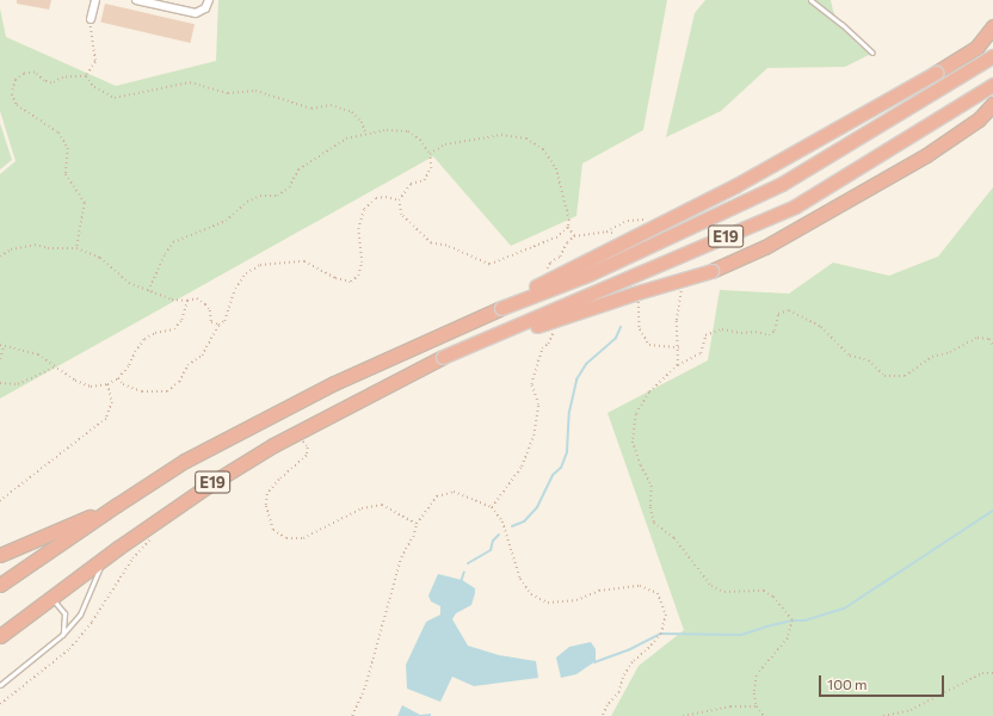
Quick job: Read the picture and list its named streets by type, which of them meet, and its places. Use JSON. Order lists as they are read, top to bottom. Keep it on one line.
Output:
{"streets":{"highway":["E19"]},"scale_bar":"100 m"}
